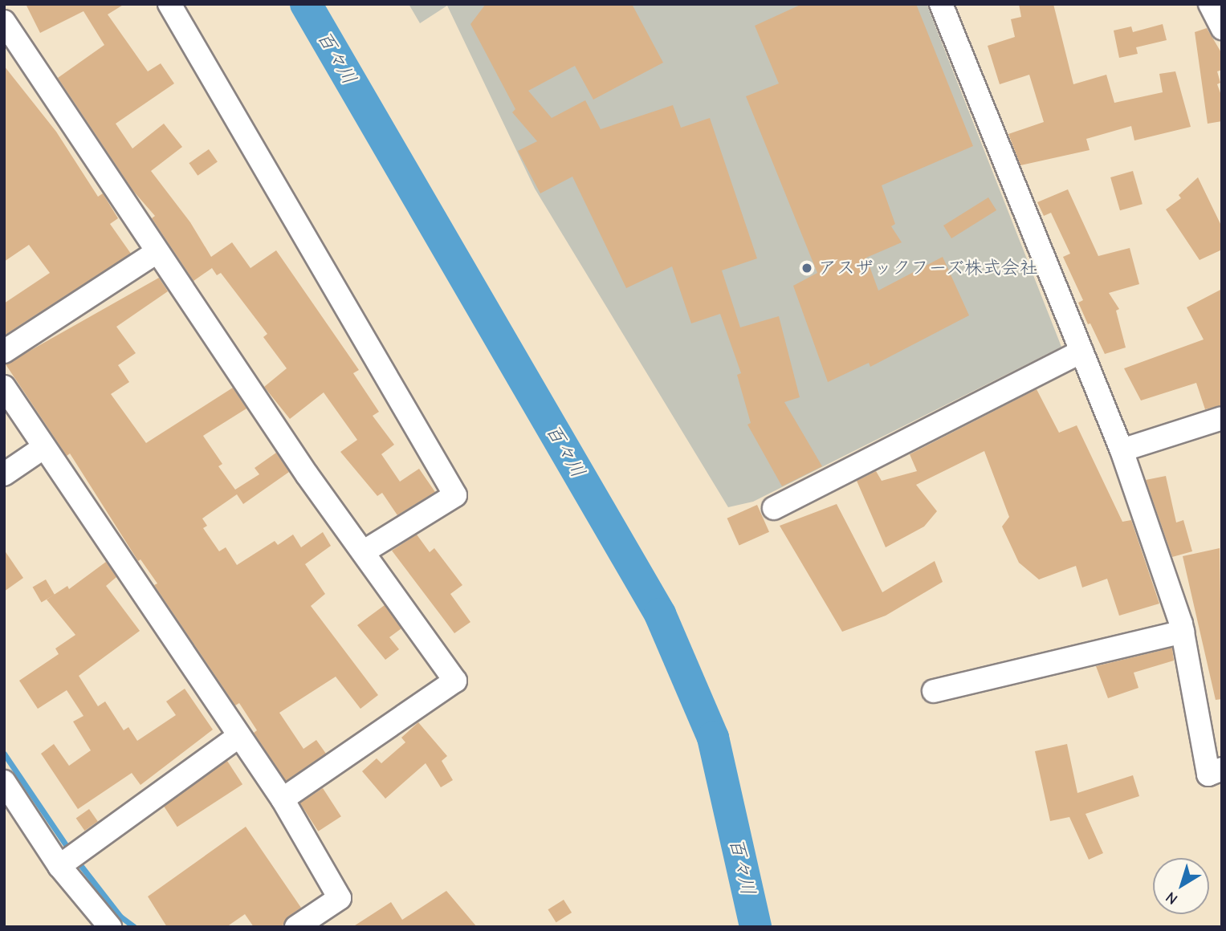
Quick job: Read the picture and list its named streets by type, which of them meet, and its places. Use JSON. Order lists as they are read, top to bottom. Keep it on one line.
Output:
{"water":["百々川"],"places":["アスザックフーズ株式会社"],"north":"bottom left"}
